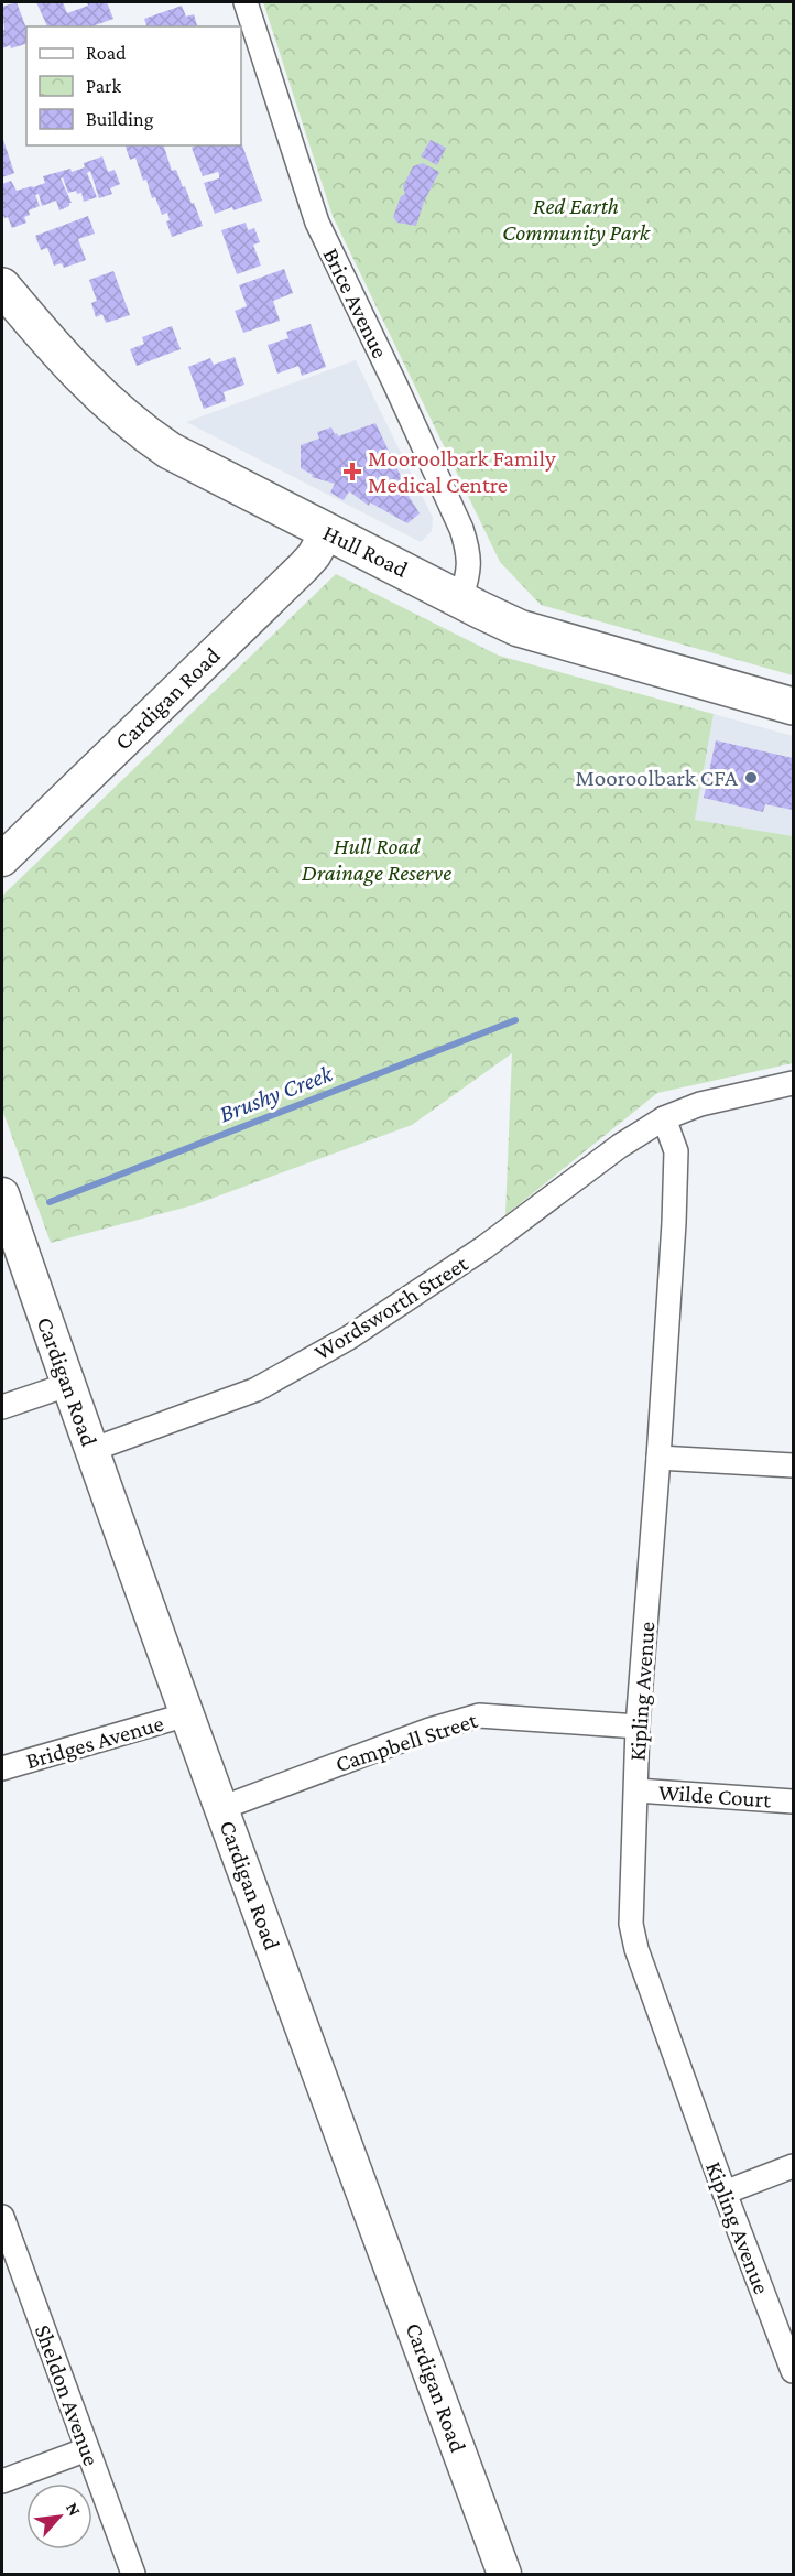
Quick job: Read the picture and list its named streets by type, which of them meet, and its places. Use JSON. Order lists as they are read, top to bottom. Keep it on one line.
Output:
{"streets":{"main road":["Hull Road"],"street":["Brice Avenue","Cardigan Road","Wordsworth Street","Kipling Avenue","Bridges Avenue","Campbell Street","Wilde Court","Sheldon Avenue"]},"crossings":[["Brice Avenue","Hull Road"],["Hull Road","Cardigan Road"],["Cardigan Road","Wordsworth Street"],["Cardigan Road","Bridges Avenue"],["Cardigan Road","Campbell Street"],["Wordsworth Street","Kipling Avenue"],["Kipling Avenue","Campbell Street"],["Kipling Avenue","Wilde Court"]],"water":["Brushy Creek"],"parks":["Red Earth Community Park","Hull Road Drainage Reserve"],"places":{"health":["Mooroolbark Family Medical Centre"],"other":["Mooroolbark CFA"]},"legend":["Road","Park","Building"],"north":"top right"}
